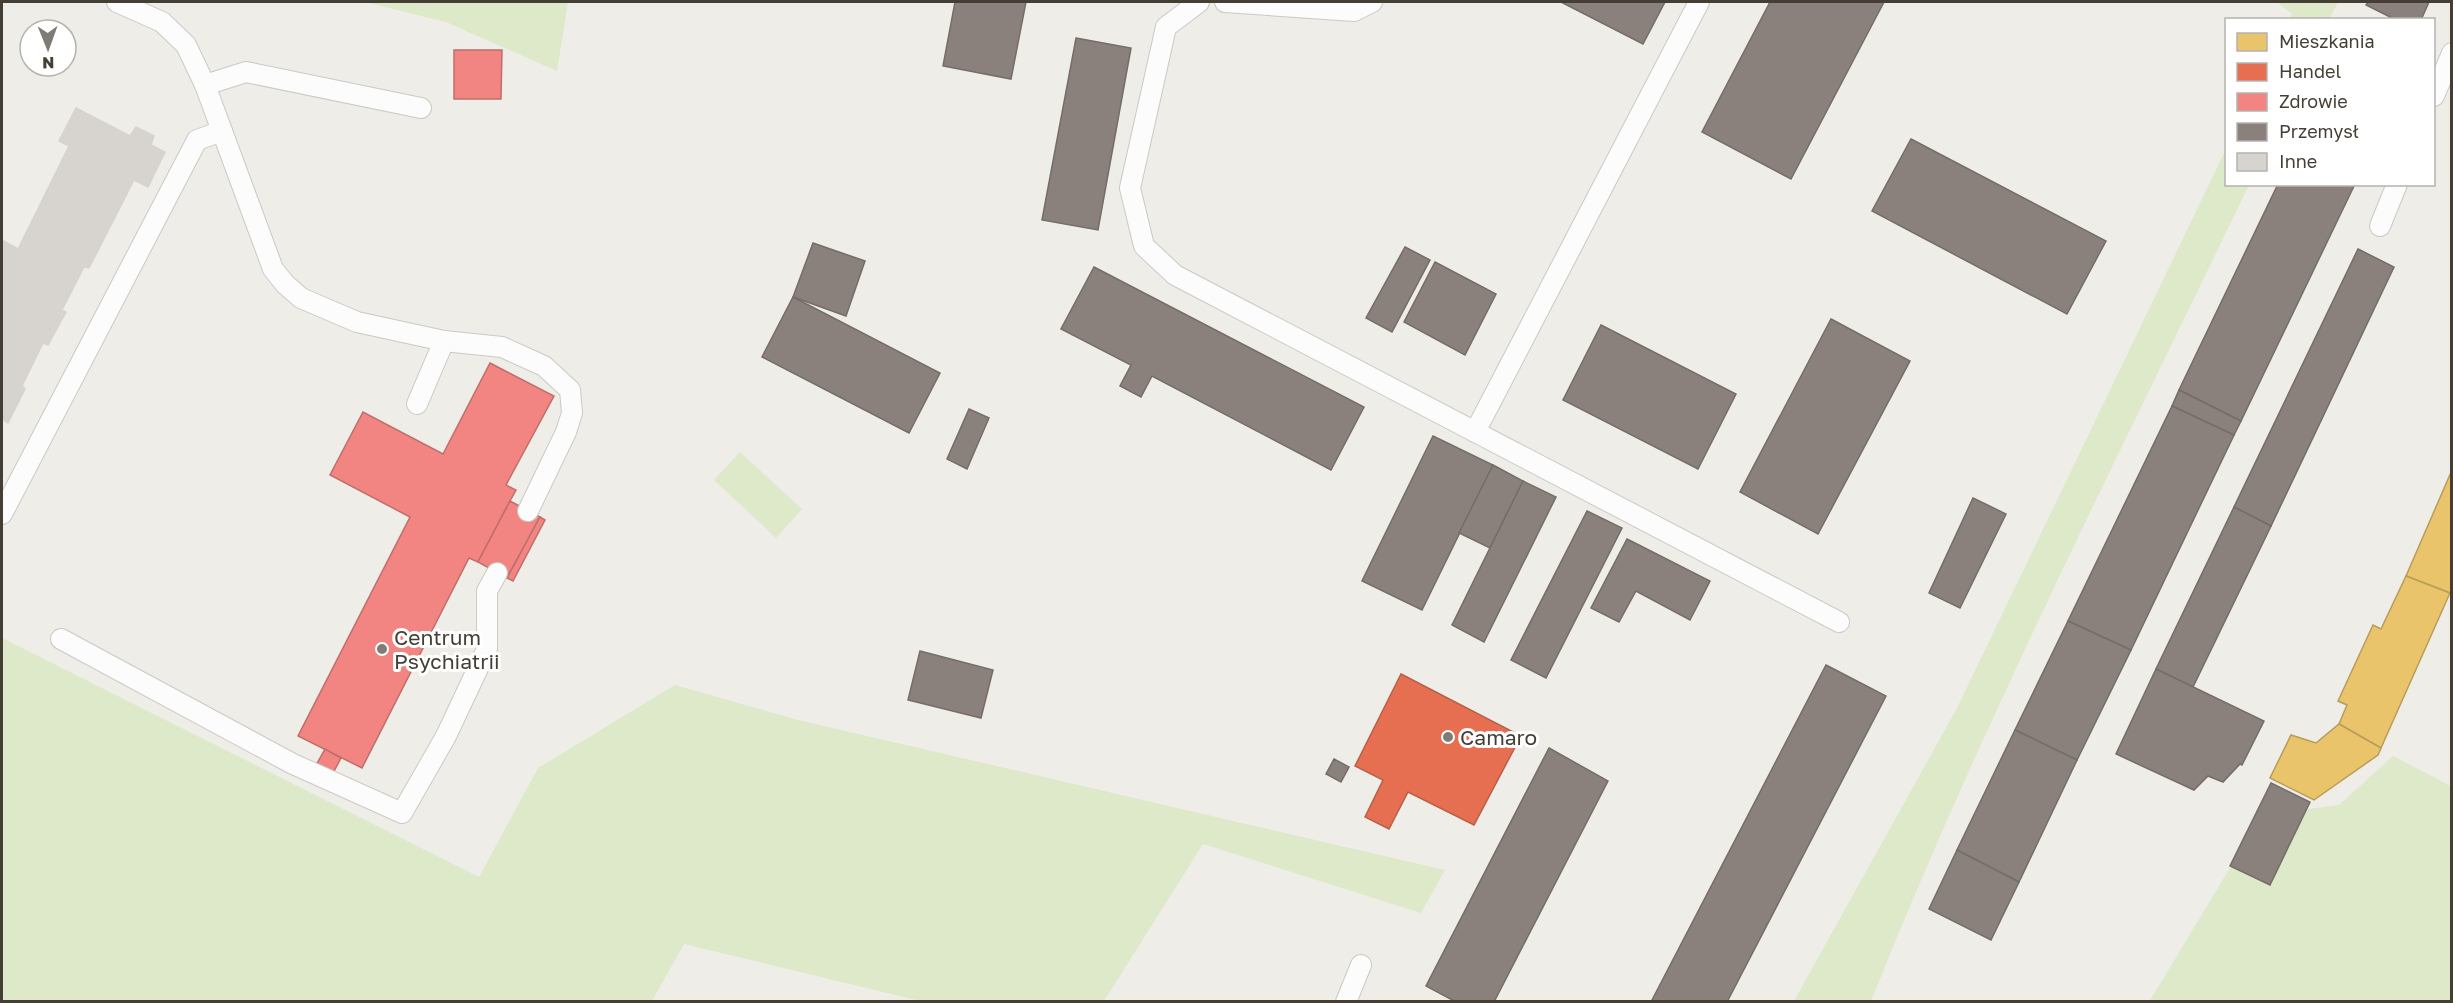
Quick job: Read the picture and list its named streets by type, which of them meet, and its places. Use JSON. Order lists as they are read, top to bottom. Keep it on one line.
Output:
{"places":["Centrum Psychiatrii","Camaro"],"legend":["Mieszkania","Handel","Zdrowie","Przemysł","Inne"],"north":"bottom"}
